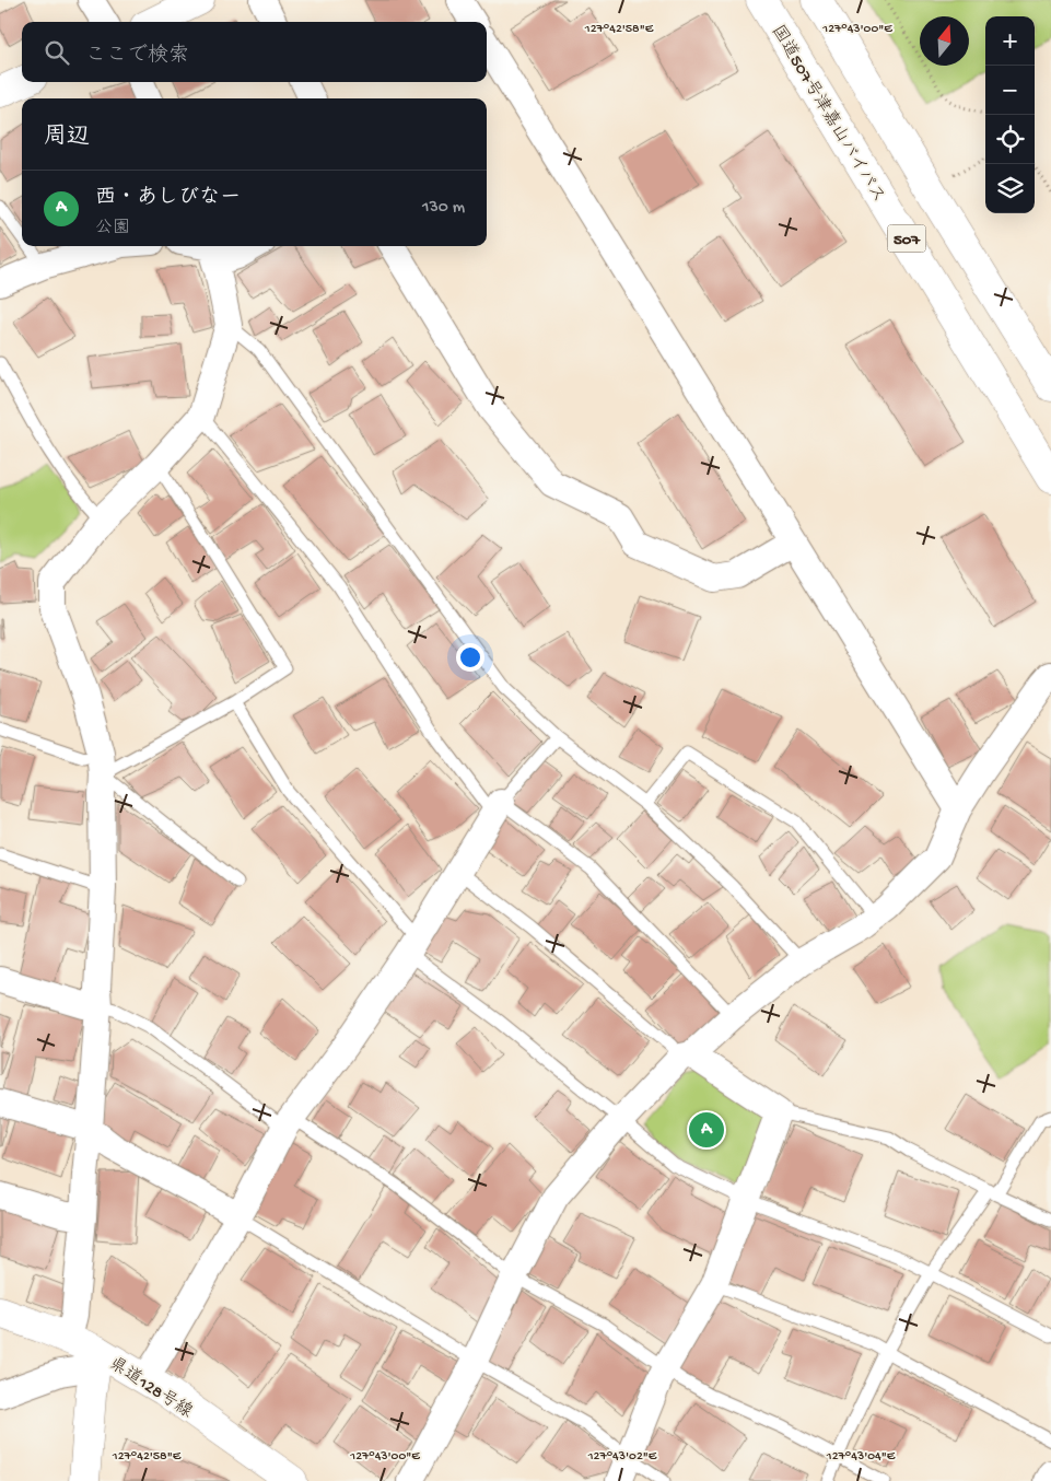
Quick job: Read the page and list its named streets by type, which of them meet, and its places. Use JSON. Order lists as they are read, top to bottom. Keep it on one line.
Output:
{"streets":{"main road":["国道507号津嘉山バイパス","507","県道128号線"]},"north":"top","page":{"map_buttons":["+","−"],"search":"ここで検索","heading":"周辺","list":[{"mark":"A","name":"西・あしびなー","note":"公園","value":"130 m"}],"pins":"A"},"coordinates":["127°42'58\"E","127°43'00\"E","127°43'02\"E","127°43'04\"E"]}
